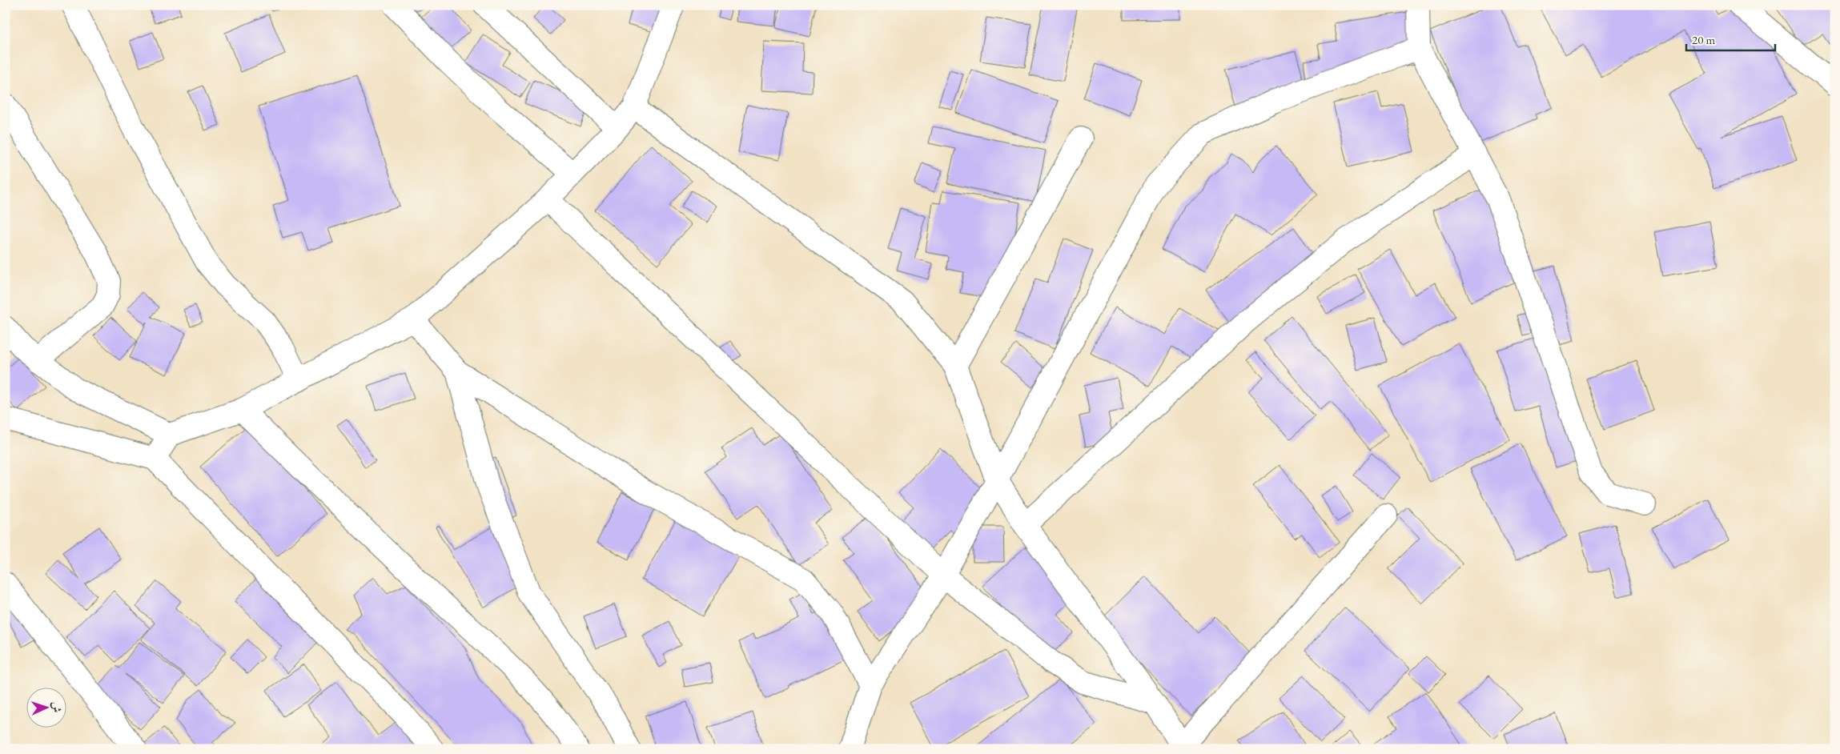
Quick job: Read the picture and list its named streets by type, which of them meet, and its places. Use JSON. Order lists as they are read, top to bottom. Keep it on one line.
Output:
{"scale_bar":"20 m","north":"right"}
